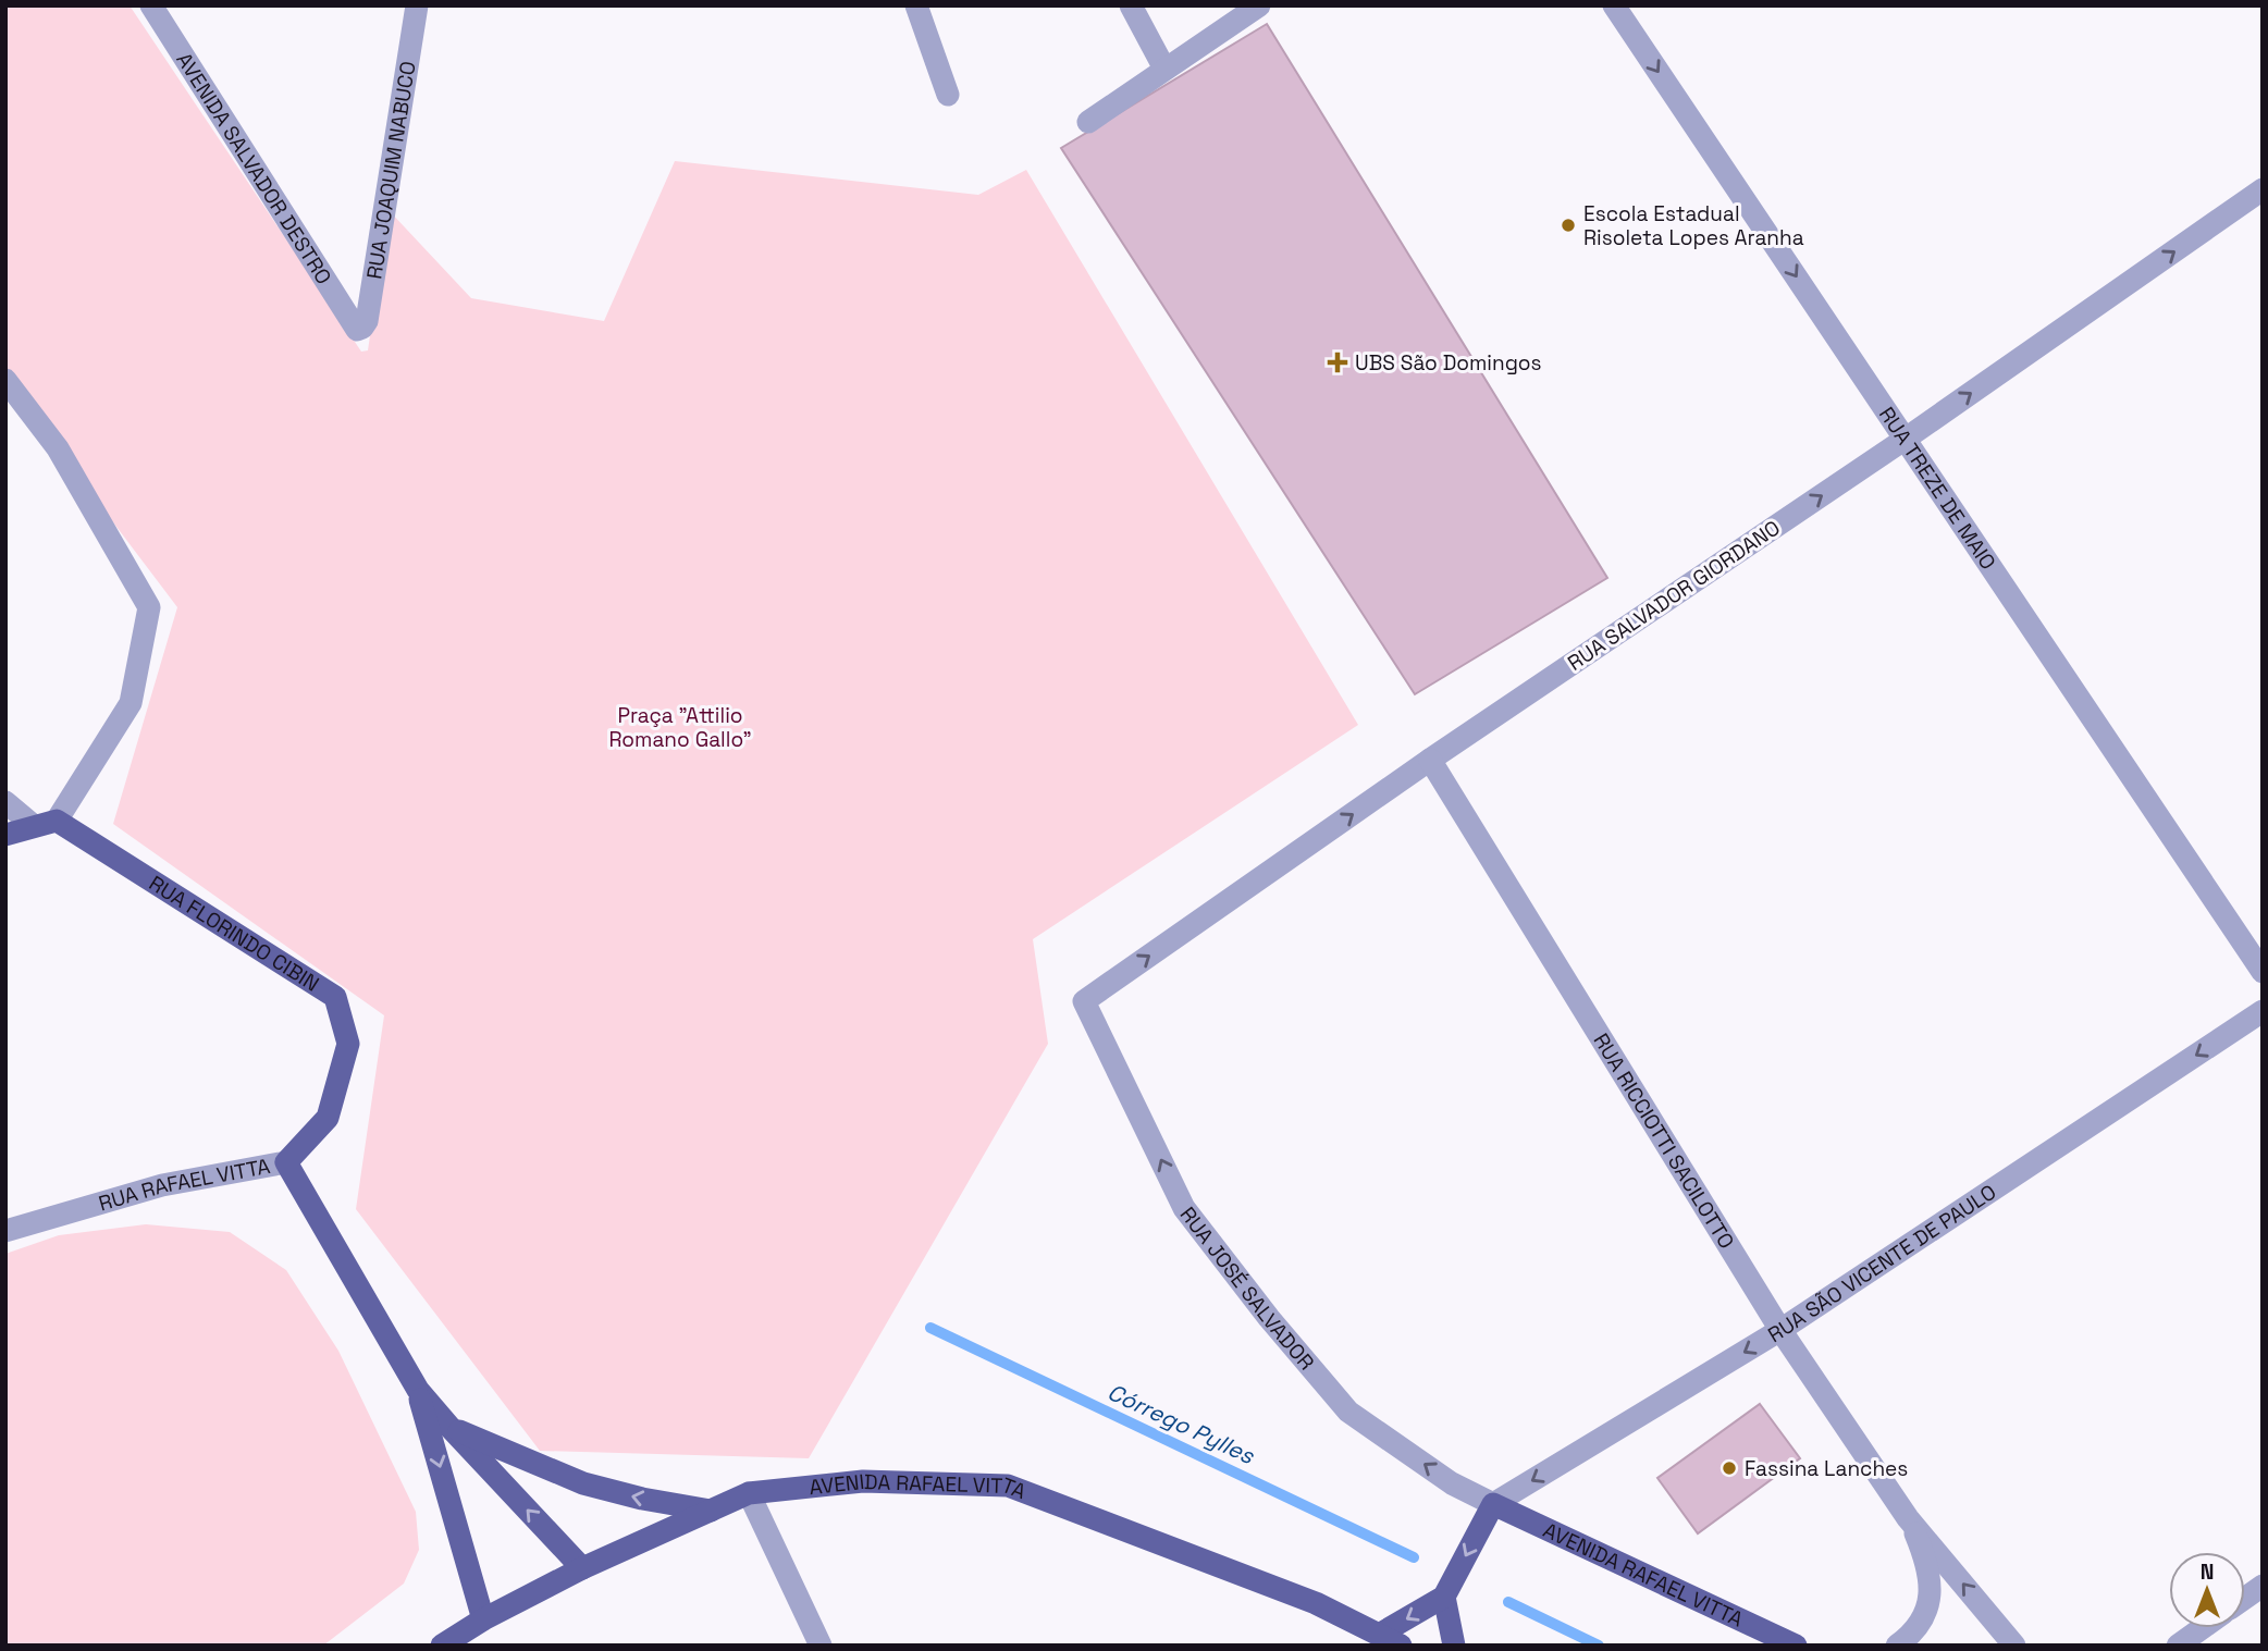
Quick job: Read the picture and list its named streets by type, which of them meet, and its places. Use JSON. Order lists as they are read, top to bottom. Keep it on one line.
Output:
{"streets":{"main road":["RUA FLORINDO CIBIN","RUA RAFAEL VITTA","AVENIDA RAFAEL VITTA"],"street":["AVENIDA SALVADOR DESTRO","RUA JOAQUIM NABUCO","RUA TREZE DE MAIO","RUA SALVADOR GIORDANO","RUA RICCIOTTI SACILOTTO","RUA SÃO VICENTE DE PAULO","RUA JOSÉ SALVADOR"]},"crossings":[["AVENIDA SALVADOR DESTRO","RUA JOAQUIM NABUCO"],["RUA TREZE DE MAIO","RUA SALVADOR GIORDANO"],["RUA SALVADOR GIORDANO","RUA RICCIOTTI SACILOTTO"],["RUA SALVADOR GIORDANO","RUA JOSÉ SALVADOR"],["RUA FLORINDO CIBIN","RUA RAFAEL VITTA"],["RUA RICCIOTTI SACILOTTO","RUA SÃO VICENTE DE PAULO"],["RUA RAFAEL VITTA","AVENIDA RAFAEL VITTA"],["RUA SÃO VICENTE DE PAULO","RUA JOSÉ SALVADOR"],["RUA SÃO VICENTE DE PAULO","AVENIDA RAFAEL VITTA"],["RUA JOSÉ SALVADOR","AVENIDA RAFAEL VITTA"]],"one_way":["RUA TREZE DE MAIO","RUA SALVADOR GIORDANO","RUA SÃO VICENTE DE PAULO","RUA JOSÉ SALVADOR"],"water":["Córrego Pylles"],"parks":["Praça \"Attilio Romano Gallo\""],"places":{"other":["Escola Estadual Risoleta Lopes Aranha","Fassina Lanches"],"health":["UBS São Domingos"]},"north":"top"}
